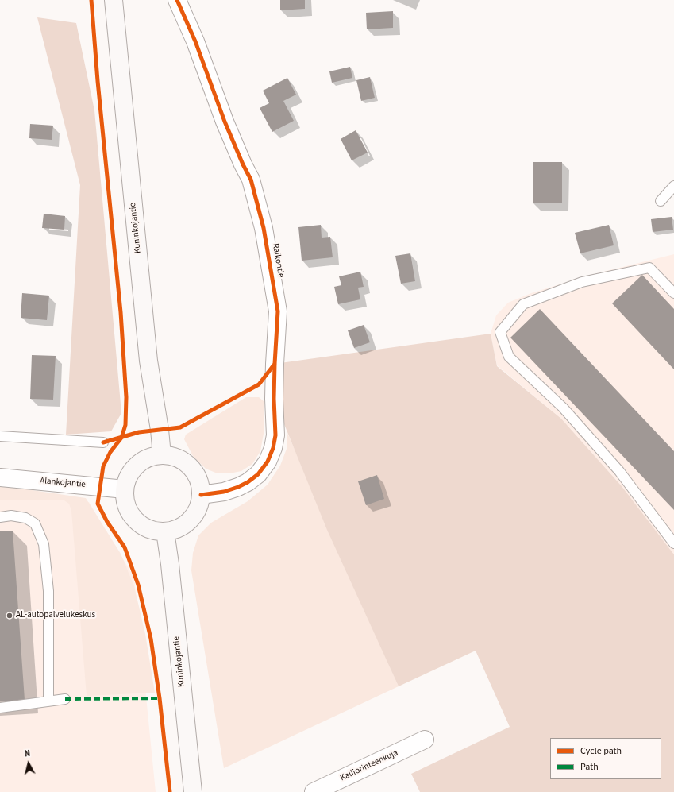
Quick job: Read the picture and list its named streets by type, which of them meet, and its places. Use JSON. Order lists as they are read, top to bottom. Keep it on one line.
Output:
{"streets":{"main road":["Kuninkojantie"],"street":["Raikontie","Alankojantie","Kalliorinteenkuja"]},"crossings":[["Kuninkojantie","Raikontie"],["Kuninkojantie","Alankojantie"],["Raikontie","Alankojantie"]],"places":["AL-autopalvelukeskus"],"legend":["Cycle path","Path"],"north":"top"}
